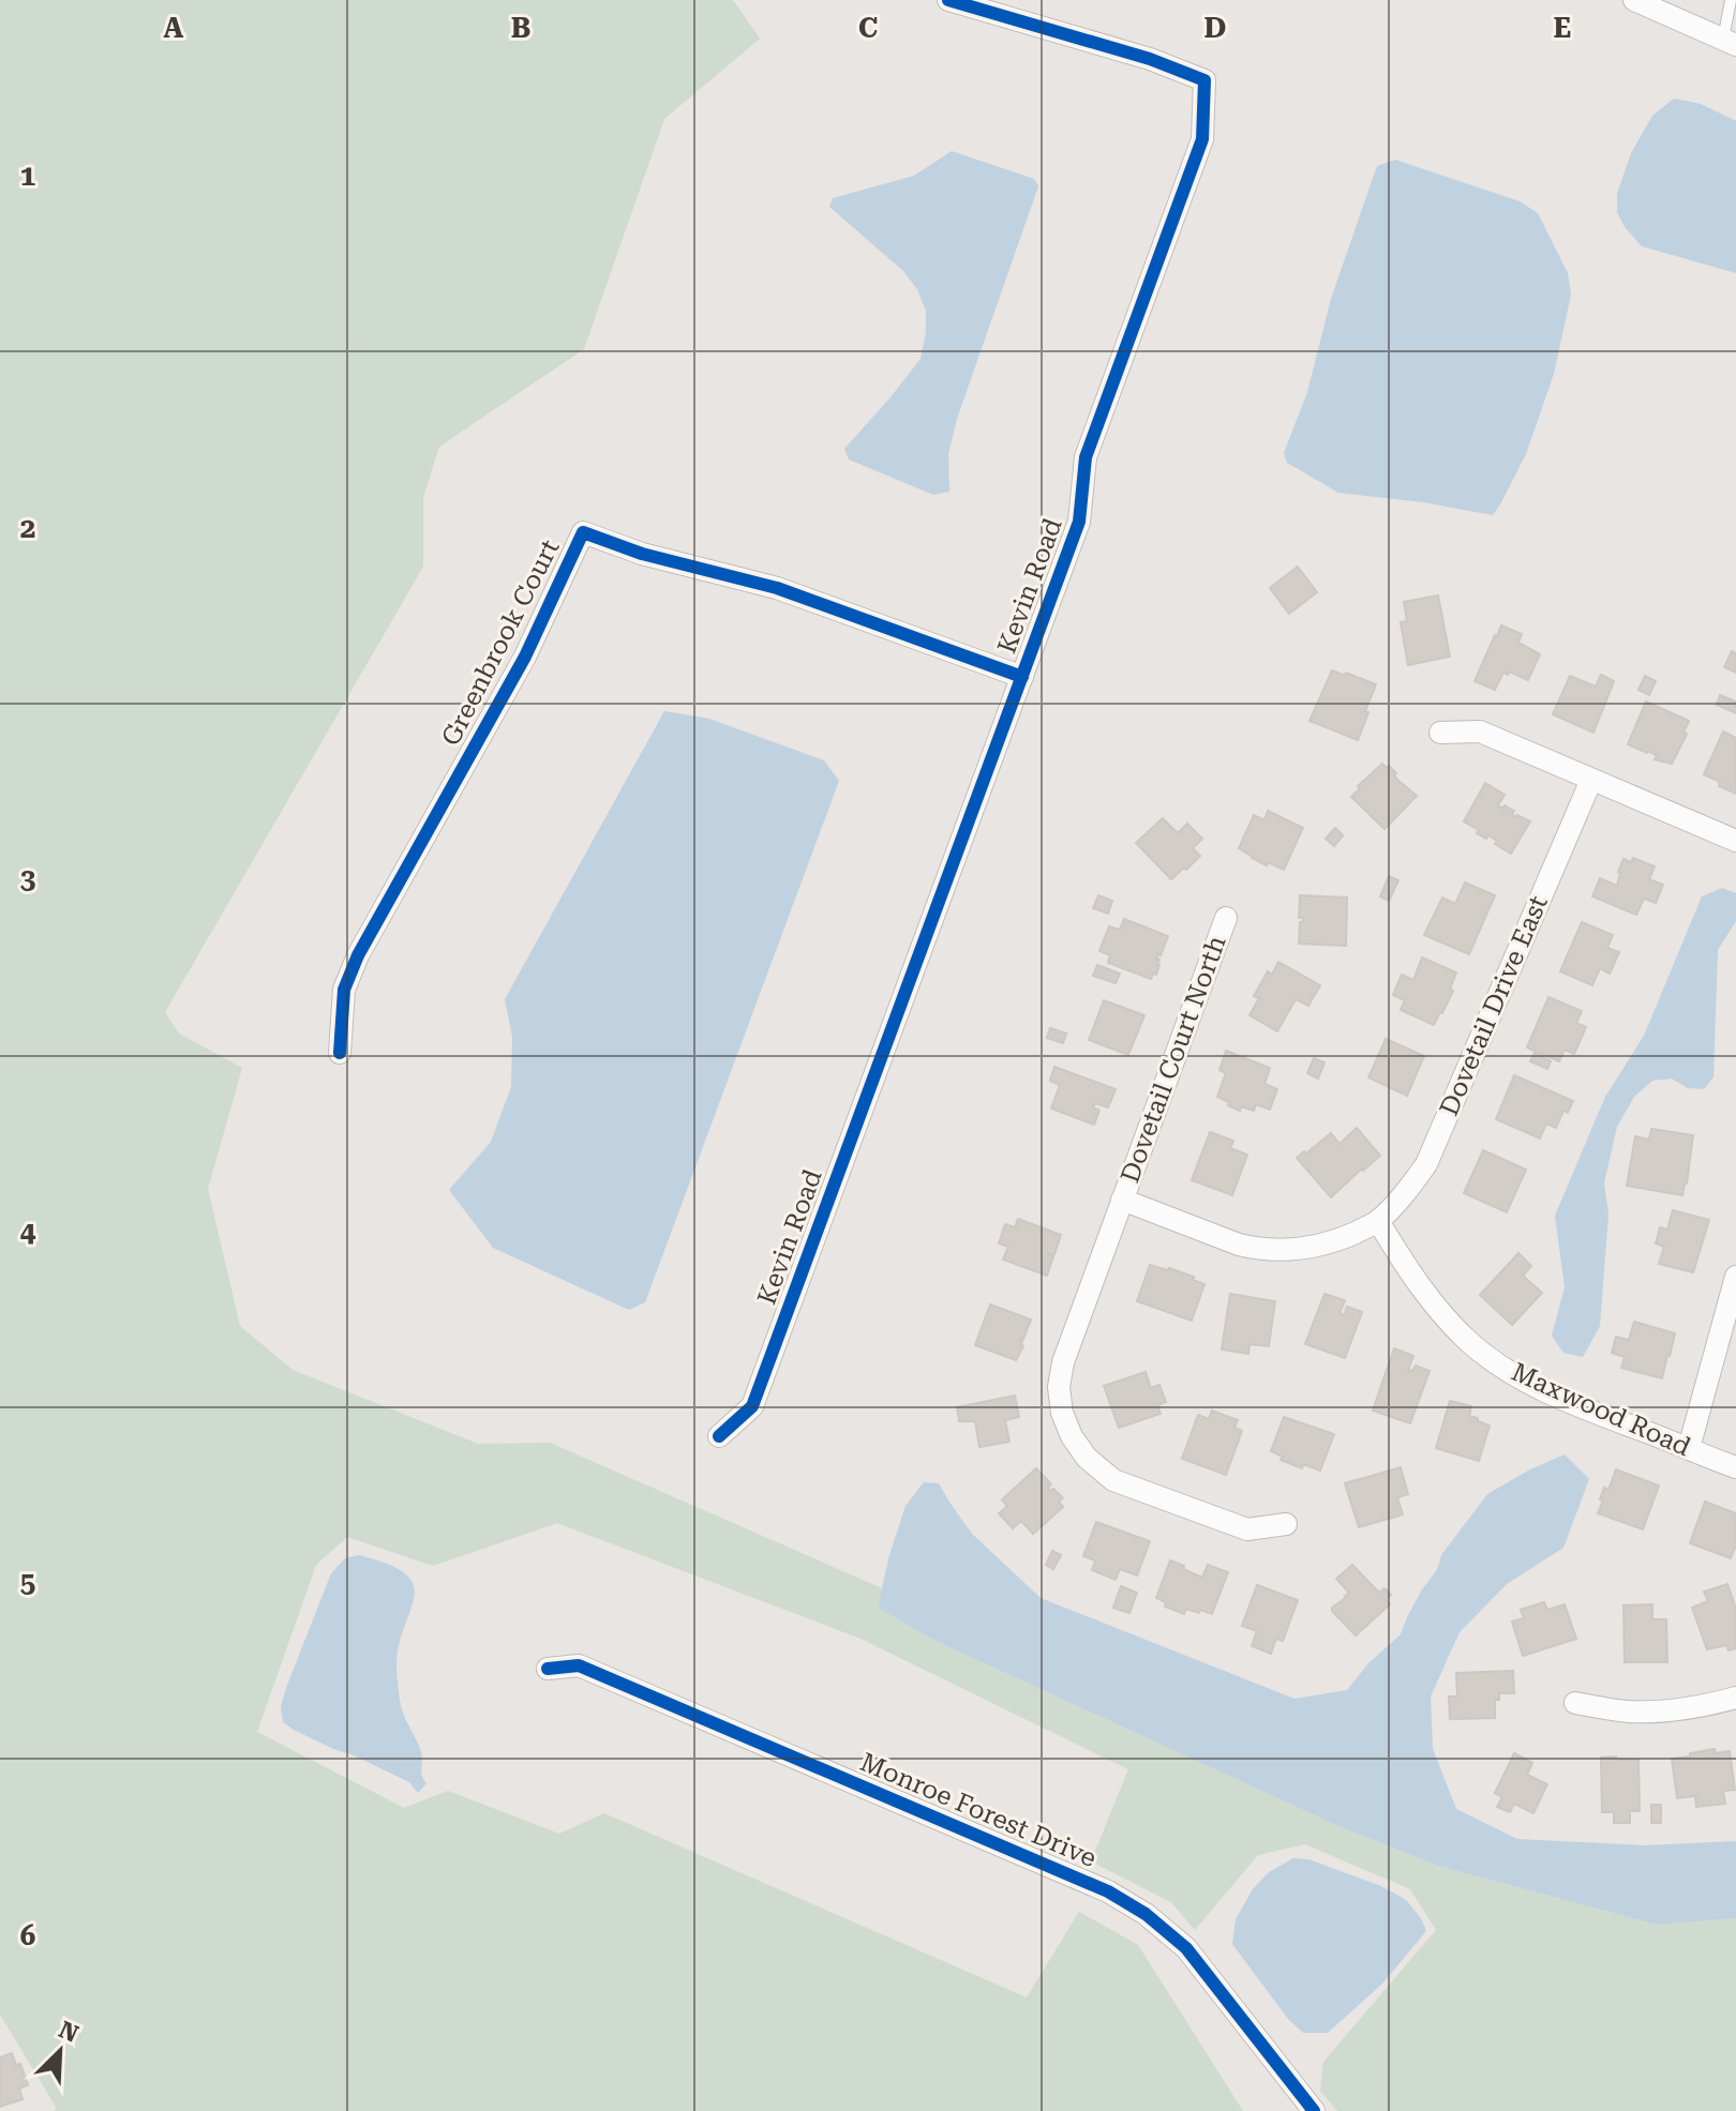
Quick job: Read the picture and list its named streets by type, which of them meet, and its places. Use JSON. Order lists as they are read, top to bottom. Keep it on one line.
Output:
{"streets":{"street":["Kevin Road","Greenbrook Court","Dovetail Drive East","Dovetail Court North","Maxwood Road","Monroe Forest Drive"]},"crossings":[["Kevin Road","Greenbrook Court"],["Dovetail Drive East","Maxwood Road"]],"north":"top right","grid":{"columns":["A","B","C","D","E"],"rows":["1","2","3","4","5","6"]}}
